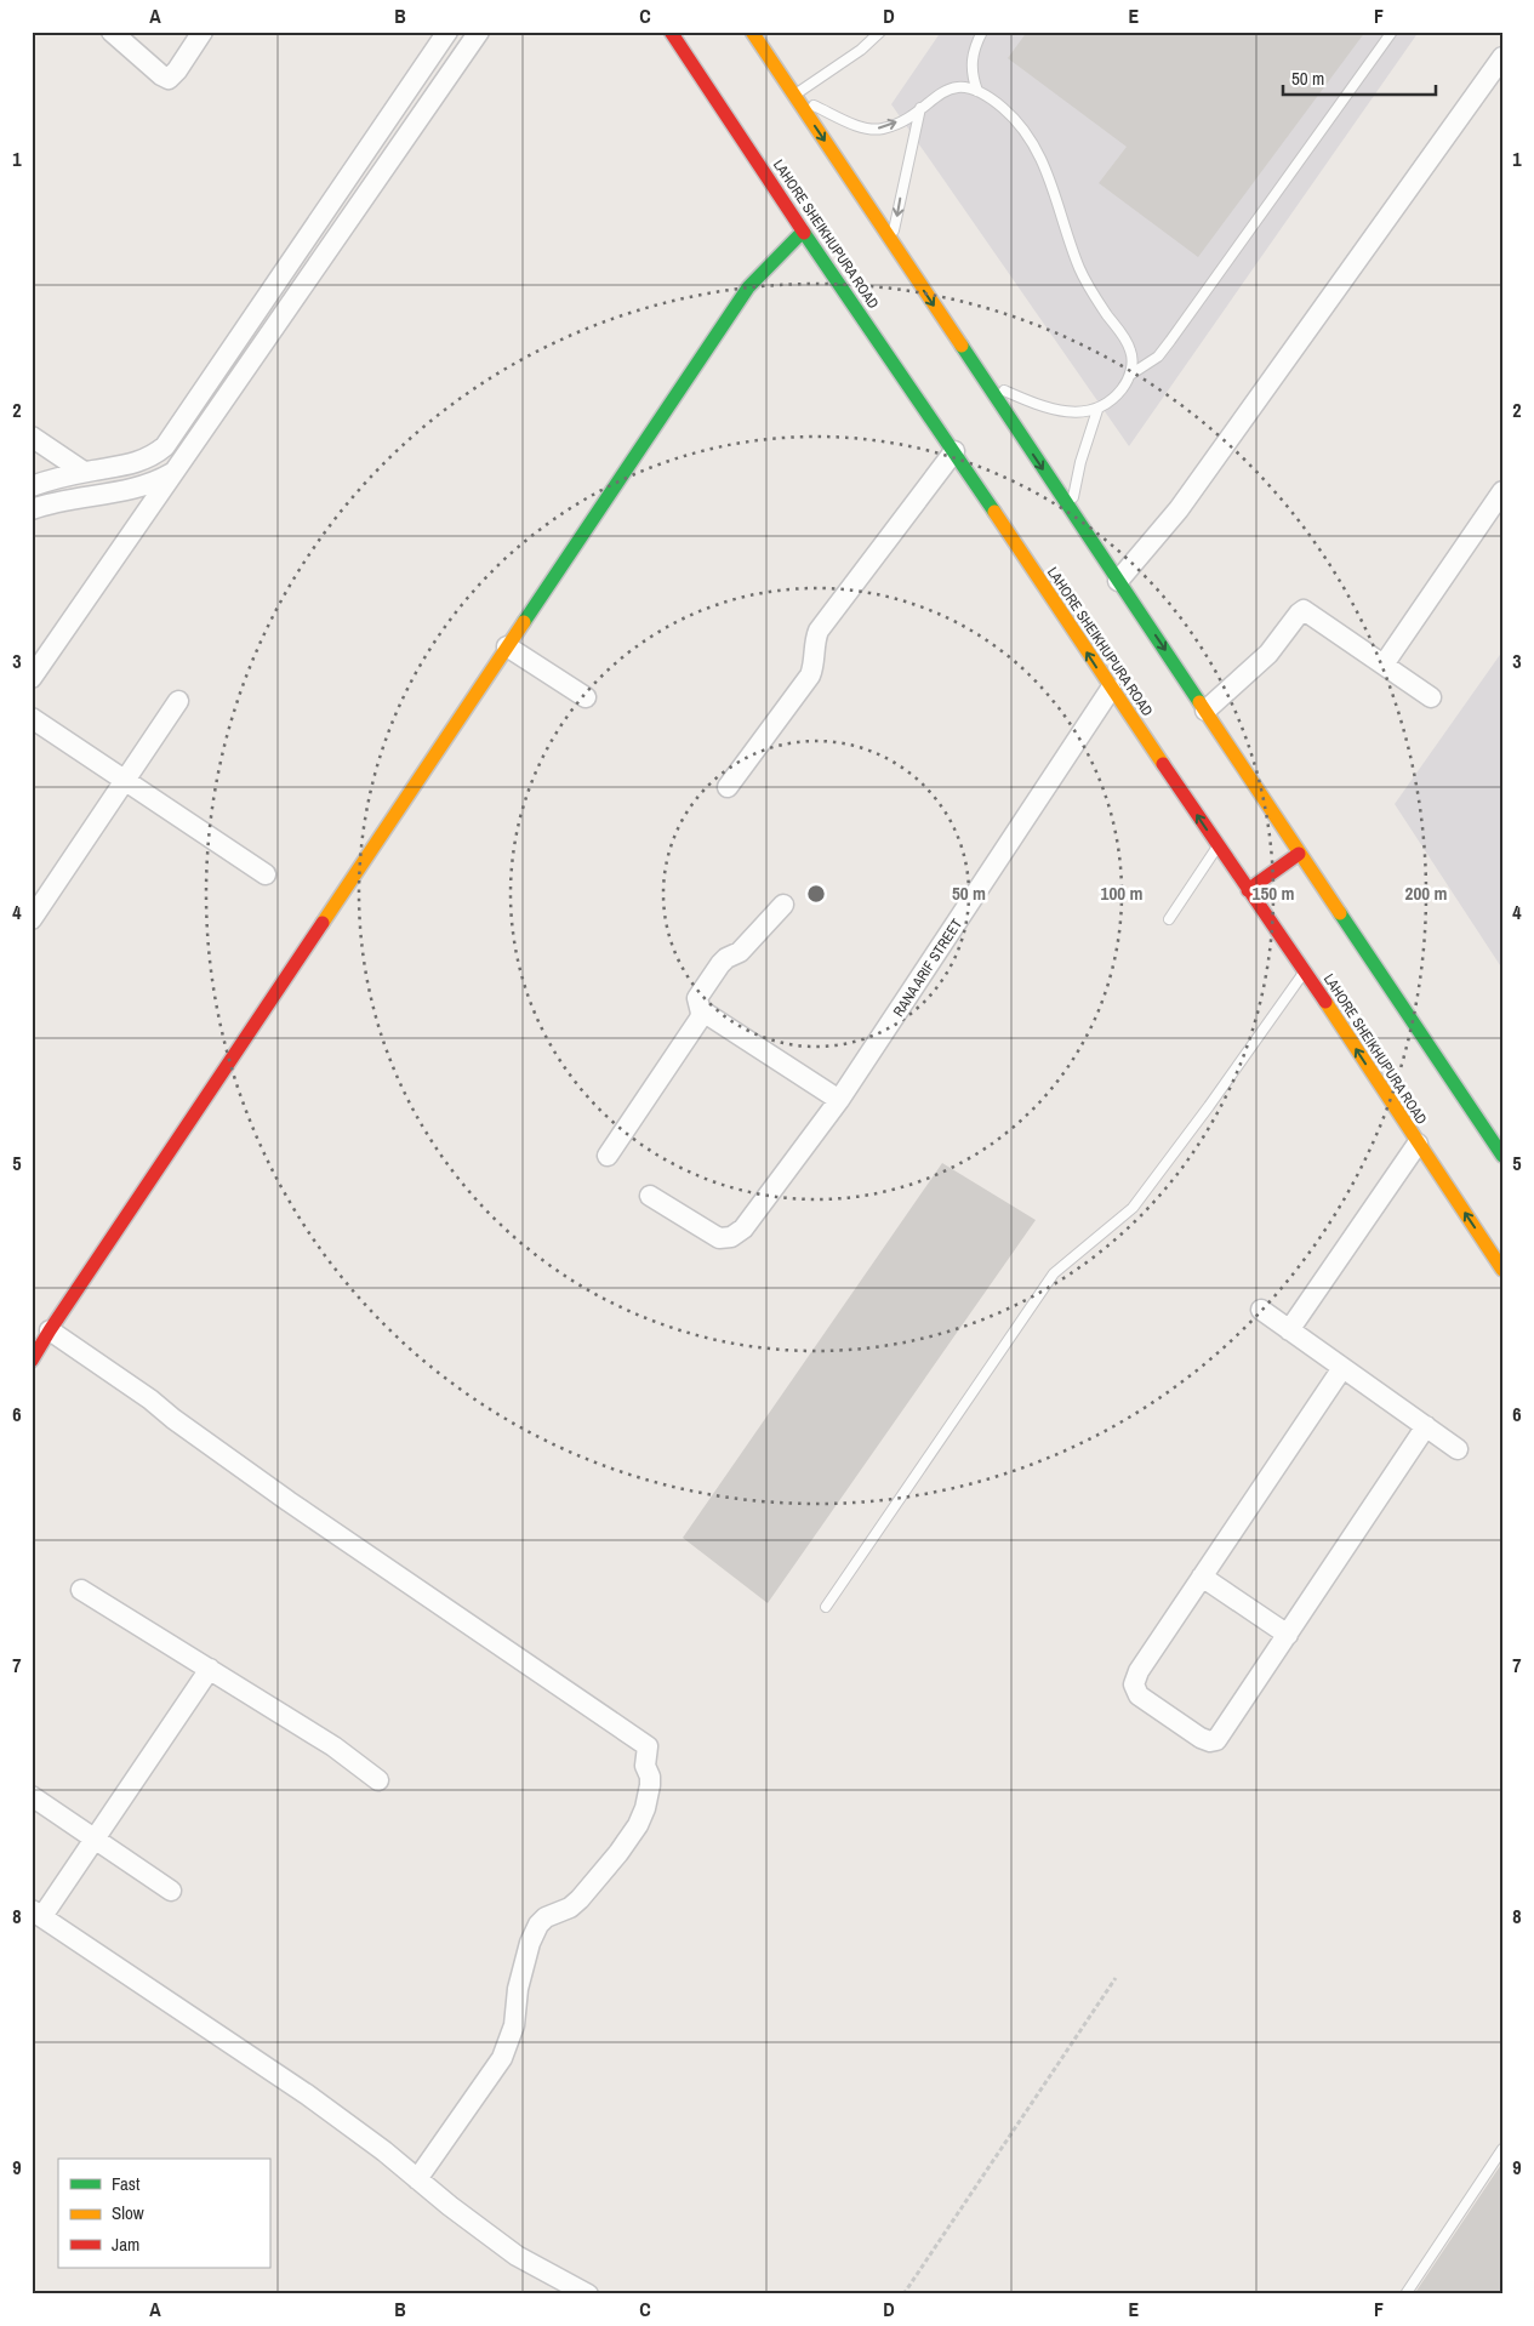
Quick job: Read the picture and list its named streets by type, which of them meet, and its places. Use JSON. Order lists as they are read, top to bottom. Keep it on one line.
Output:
{"streets":{"main road":["LAHORE SHEIKHUPURA ROAD"],"street":["RANA ARIF STREET"]},"crossings":[["LAHORE SHEIKHUPURA ROAD","RANA ARIF STREET"]],"legend":["Fast","Slow","Jam"],"scale_bar":"50 m","grid":{"columns":["A","B","C","D","E","F"],"rows":["1","2","3","4","5","6","7","8","9"]},"rings":["50 m","100 m","150 m","200 m"]}
